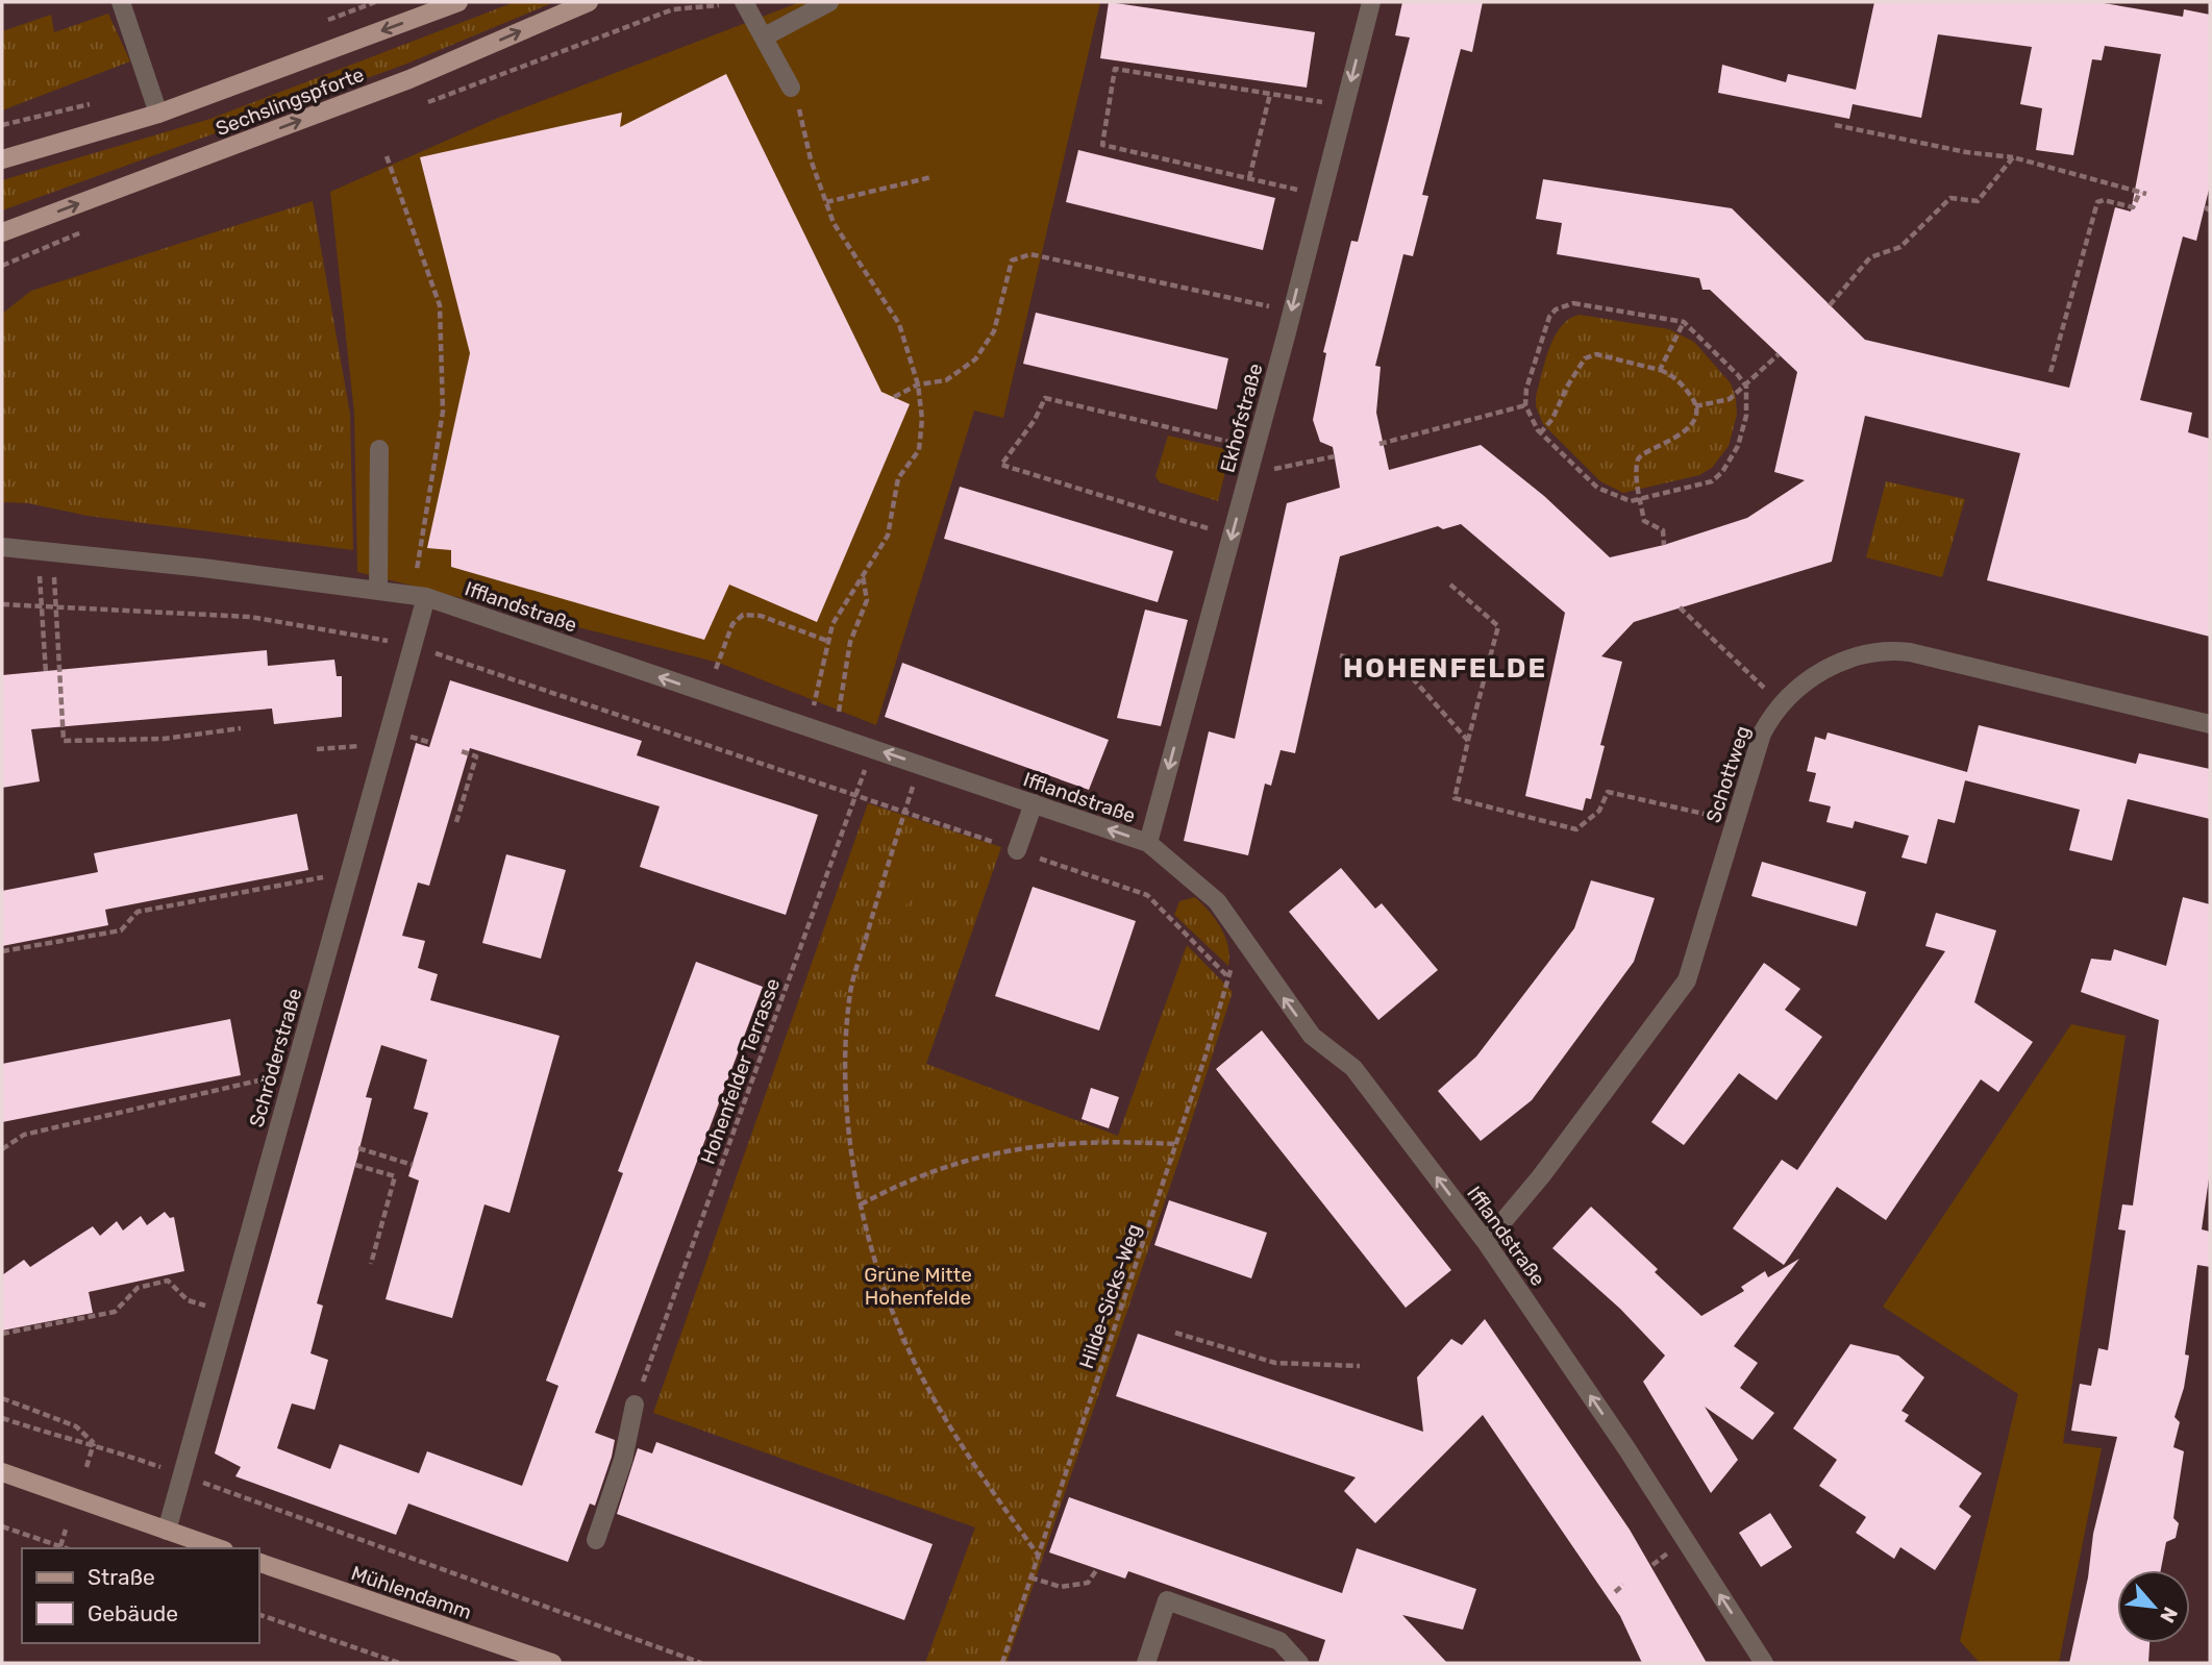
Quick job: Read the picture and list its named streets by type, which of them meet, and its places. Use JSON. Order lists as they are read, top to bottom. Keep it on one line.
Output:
{"streets":{"main road":["Sechslingspforte","Mühlendamm"],"street":["Ekhofstraße","Ifflandstraße","Schottweg","Schröderstraße"],"path":["Hohenfelder Terrasse","Hilde-Sicks-Weg"]},"crossings":[["Ekhofstraße","Ifflandstraße"],["Ifflandstraße","Schottweg"],["Ifflandstraße","Schröderstraße"],["Ifflandstraße","Hohenfelder Terrasse"],["Ifflandstraße","Hilde-Sicks-Weg"]],"one_way":["Ekhofstraße","Ifflandstraße"],"districts":["HOHENFELDE"],"parks":["Grüne Mitte Hohenfelde"],"legend":["Straße","Gebäude"],"north":"bottom right"}
